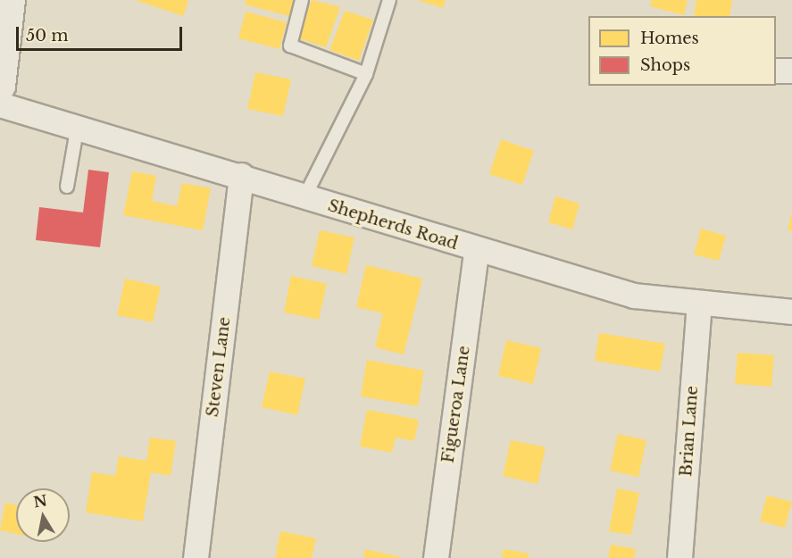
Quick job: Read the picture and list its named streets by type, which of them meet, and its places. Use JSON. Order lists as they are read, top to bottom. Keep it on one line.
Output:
{"streets":{"street":["Shepherds Road","Steven Lane","Figueroa Lane","Brian Lane"]},"crossings":[["Shepherds Road","Steven Lane"],["Shepherds Road","Figueroa Lane"],["Shepherds Road","Brian Lane"]],"legend":["Homes","Shops"],"scale_bar":"50 m","north":"top"}
